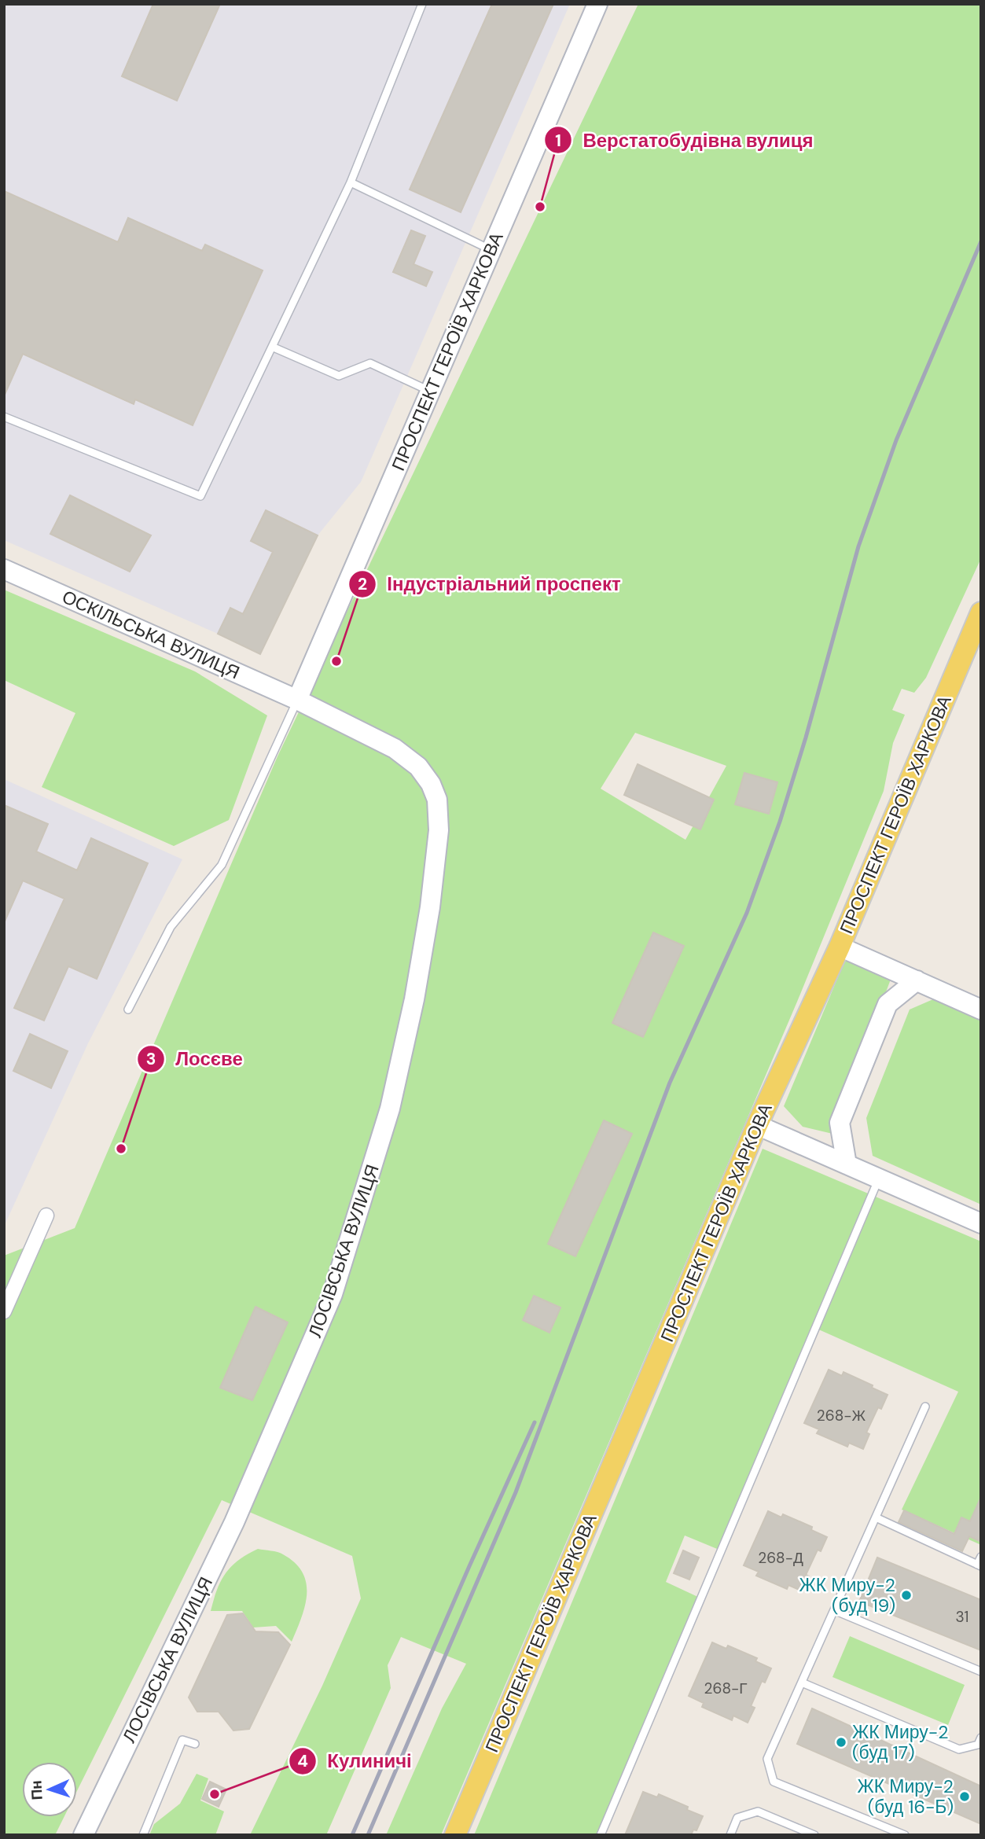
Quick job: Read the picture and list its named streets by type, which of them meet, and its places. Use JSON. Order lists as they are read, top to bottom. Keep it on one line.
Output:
{"streets":{"main road":["ПРОСПЕКТ ГЕРОЇВ ХАРКОВА","ОСКІЛЬСЬКА ВУЛИЦЯ","ЛОСІВСЬКА ВУЛИЦЯ"]},"crossings":[["ПРОСПЕКТ ГЕРОЇВ ХАРКОВА","ОСКІЛЬСЬКА ВУЛИЦЯ"],["ПРОСПЕКТ ГЕРОЇВ ХАРКОВА","ЛОСІВСЬКА ВУЛИЦЯ"],["ОСКІЛЬСЬКА ВУЛИЦЯ","ЛОСІВСЬКА ВУЛИЦЯ"]],"places":["Верстатобудівна вулиця","Індустріальний проспект","Лосєве","ЖК Миру-2 (буд 19)","ЖК Миру-2 (буд 17)","Кулиничі","ЖК Миру-2 (буд 16-Б)"],"house_numbers":["268-Ж","268-Д","31","268-Г"],"north":"left"}
